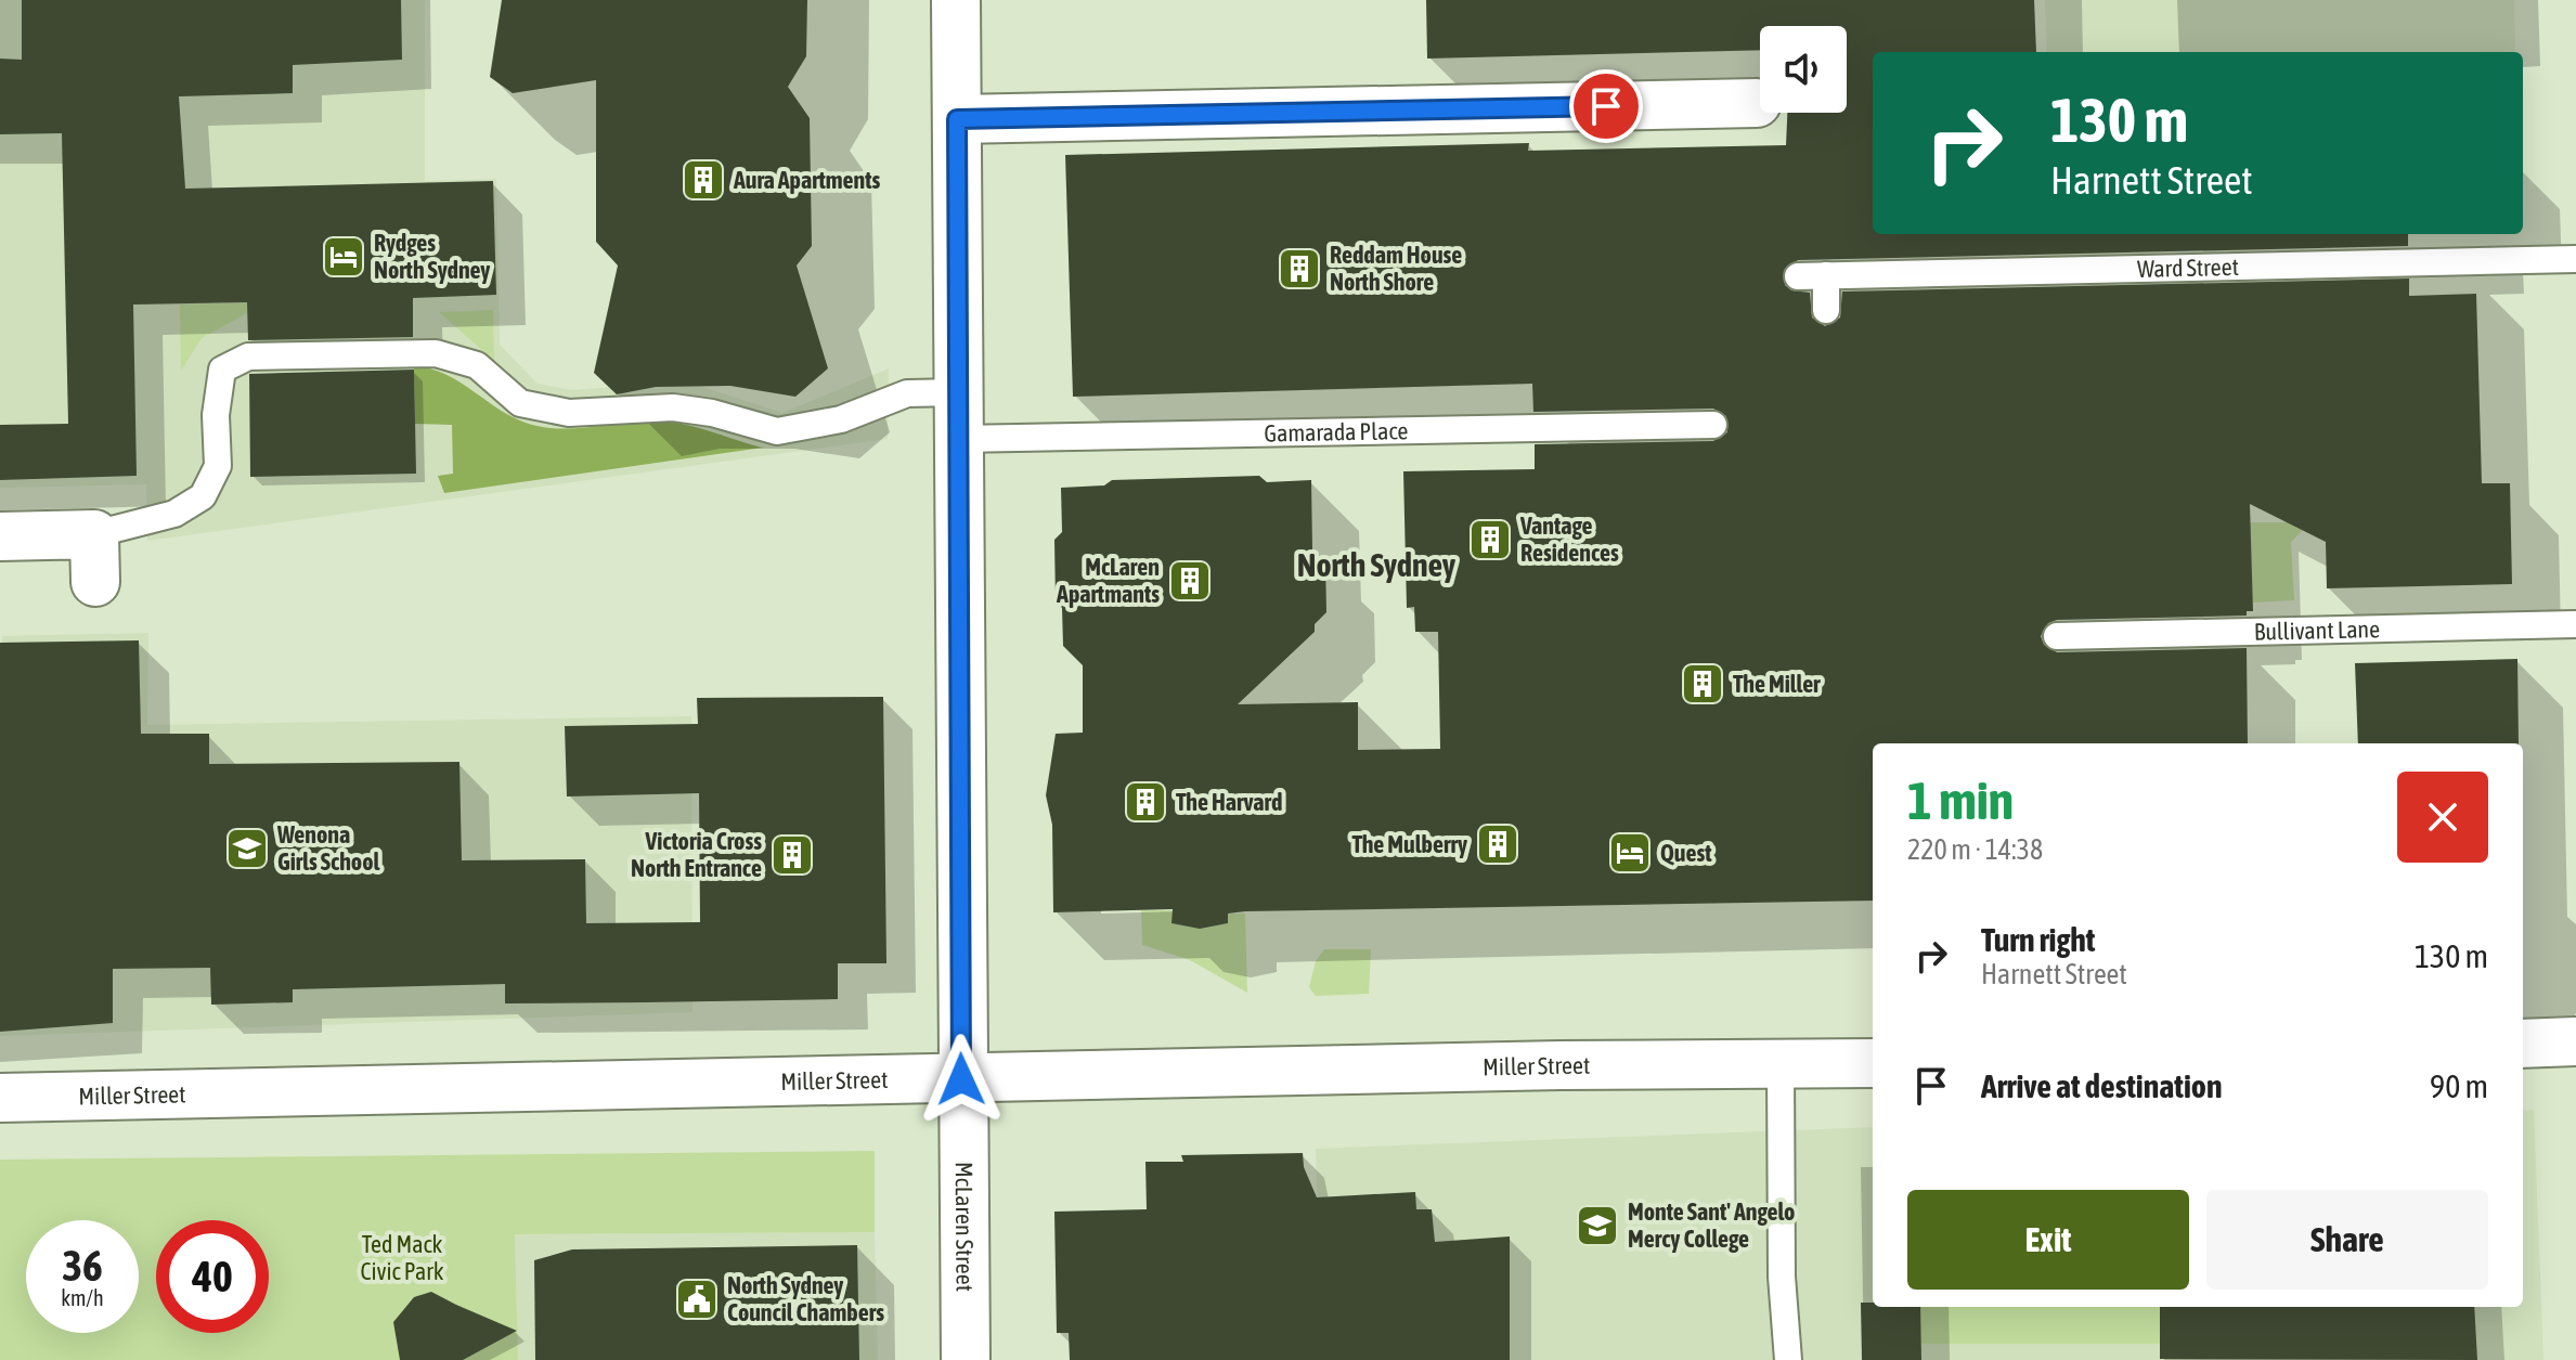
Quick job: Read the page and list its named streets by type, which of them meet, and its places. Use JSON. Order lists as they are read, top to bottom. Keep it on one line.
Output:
{"streets":{"street":["Miller Street","McLaren Street"],"lane":["Ward Street","Gamarada Place","Bullivant Lane"]},"crossings":[["Gamarada Place","McLaren Street"],["Miller Street","McLaren Street"]],"districts":["North Sydney"],"parks":["Ted Mack Civic Park"],"places":{"building":["Aura Apartments","Reddam House North Shore","Vantage Residences","McLaren Apartmants","The Miller","The Harvard","The Mulberry","Victoria Cross North Entrance"],"hotel":["Rydges North Sydney","Quest"],"school or university":["Wenona Girls School","Monte Sant' Angelo Mercy College"],"public building":["North Sydney Council Chambers"]},"page":{"turn":["130 m","Harnett Street"],"heading":["1 min","220 m · 14:38"],"list":[{"name":"Turn right","note":"Harnett Street","value":"130 m"},{"name":"Arrive at destination","value":"90 m"}],"buttons":["Exit","Share"],"speed":"36 km/h","limit":"40"}}
